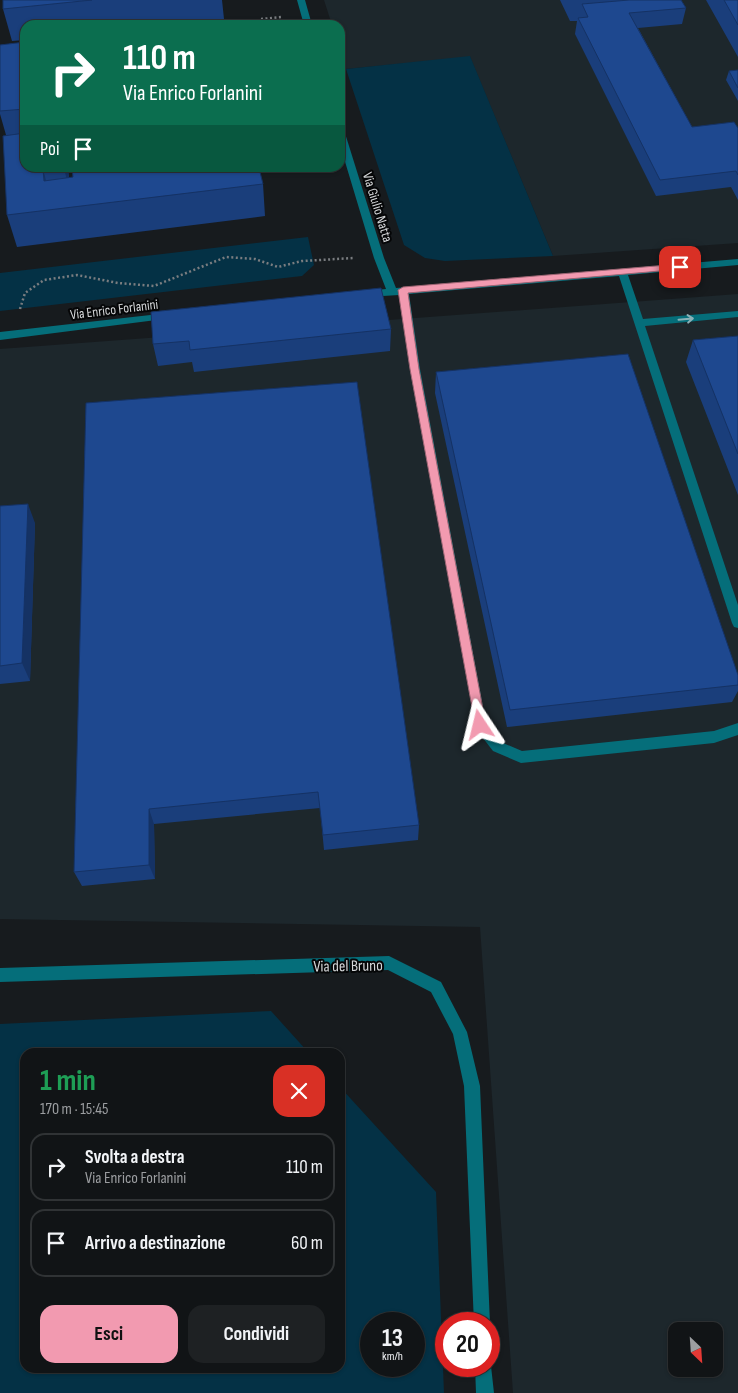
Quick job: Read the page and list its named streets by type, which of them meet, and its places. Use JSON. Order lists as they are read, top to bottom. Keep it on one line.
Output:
{"streets":{"street":["Via Giulio Natta","Via Enrico Forlanini","Via del Bruno"]},"north":"bottom right","page":{"turn":["110 m","Via Enrico Forlanini"],"then":"Poi","heading":["1 min","170 m · 15:45"],"list":[{"name":"Svolta a destra","note":"Via Enrico Forlanini","value":"110 m"},{"name":"Arrivo a destinazione","value":"60 m"}],"buttons":["Esci","Condividi"],"speed":"13 km/h","limit":"20"}}
